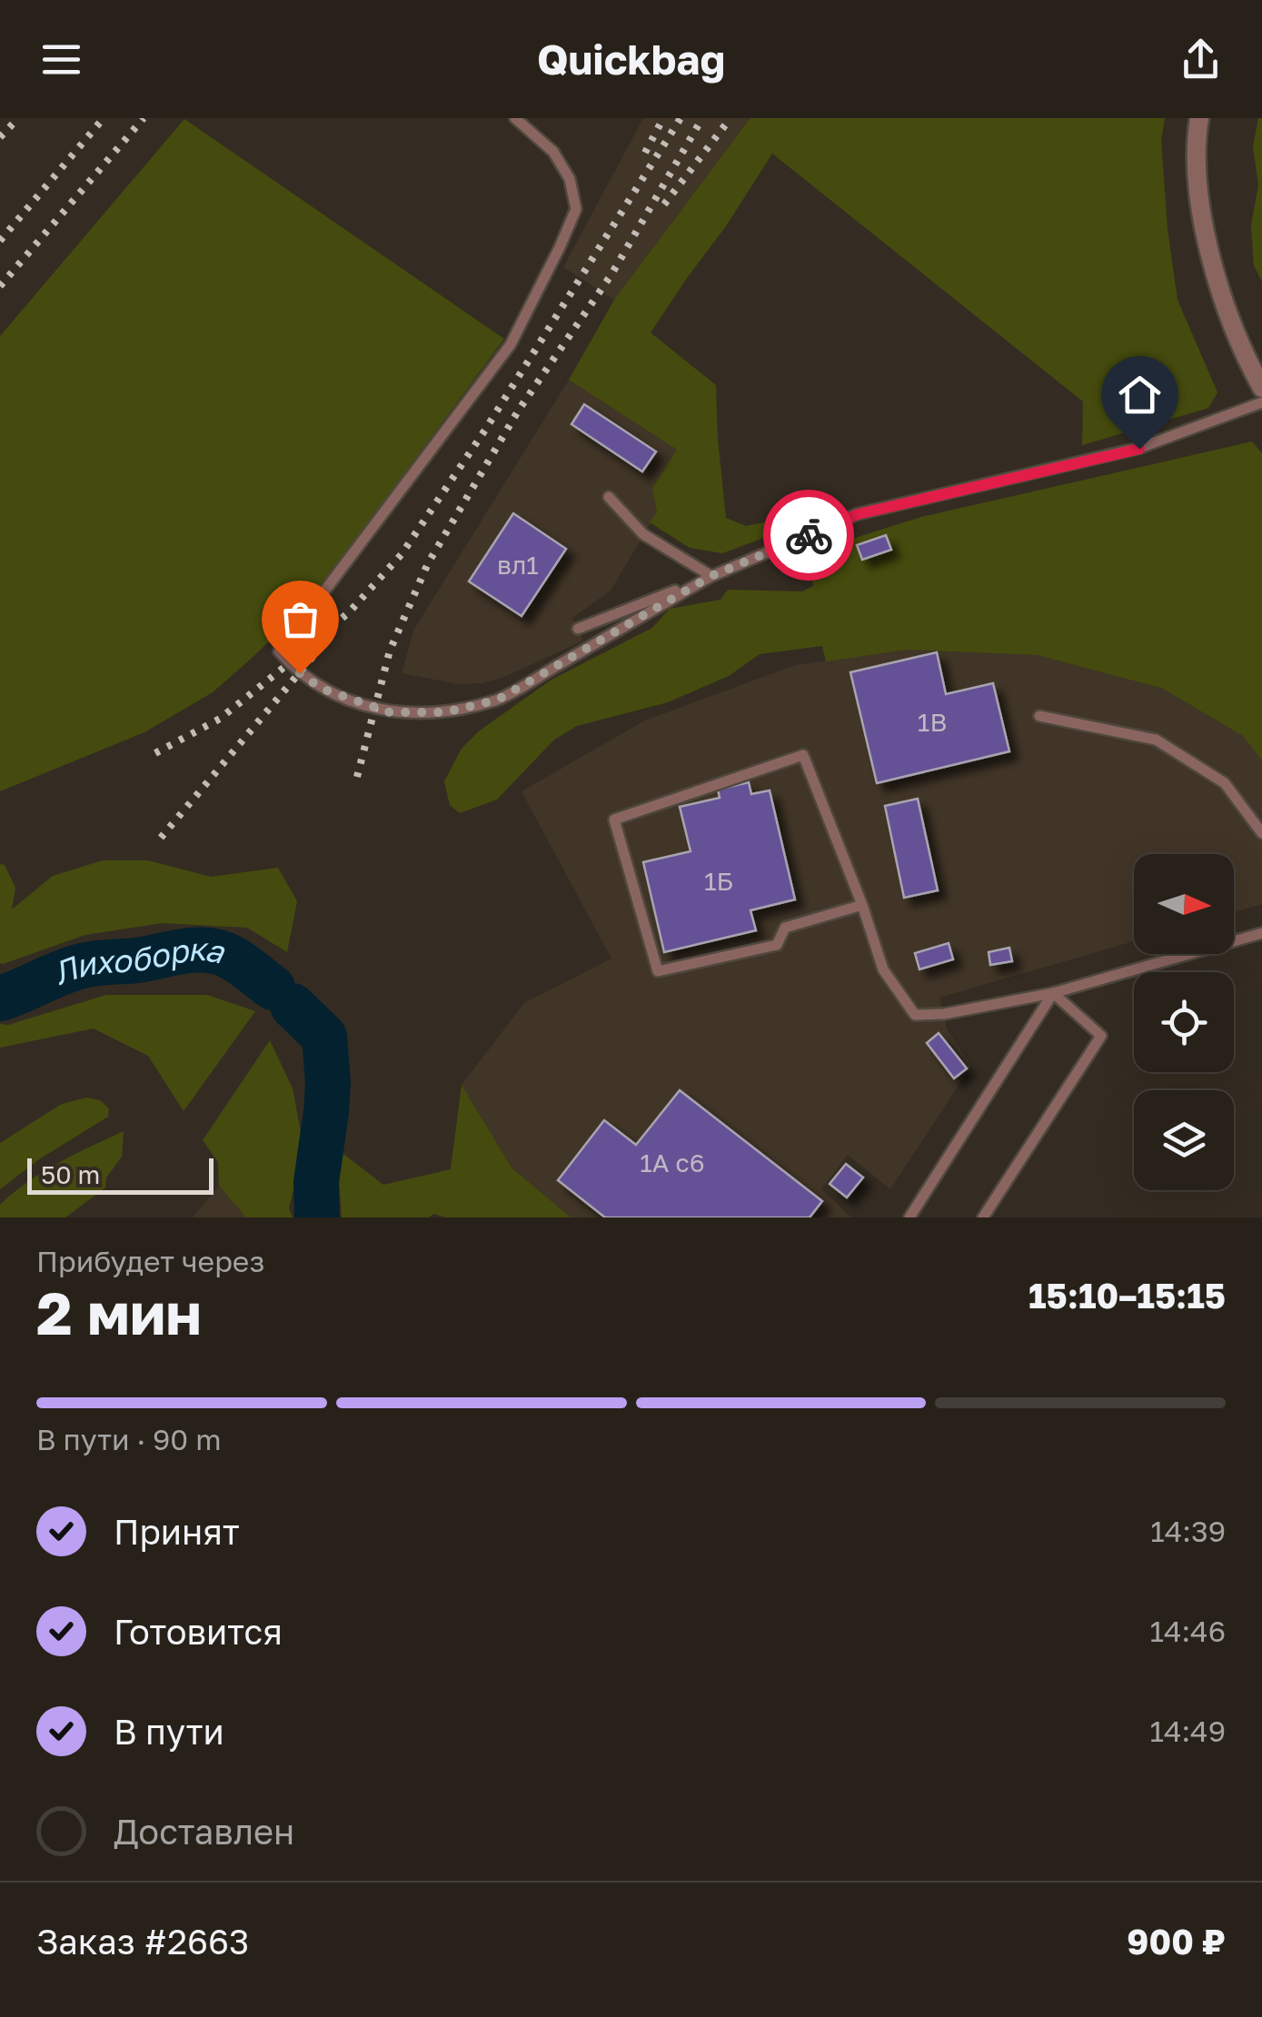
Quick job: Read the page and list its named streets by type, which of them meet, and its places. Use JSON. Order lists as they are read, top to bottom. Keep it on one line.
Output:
{"water":["Лихоборка"],"house_numbers":["вл1","1В","1Б","1А с6"],"scale_bar":"50 m","north":"right","page":{"header":"Quickbag","scale":"50 m","heading":["2 мин","Прибудет через","15:10–15:15"],"panel":["Заказ #2663","900 ₽"],"bar":"В пути · 90 m","list":[["Принят","14:39"],["Готовится","14:46"],["В пути","14:49"],"Доставлен"]}}
